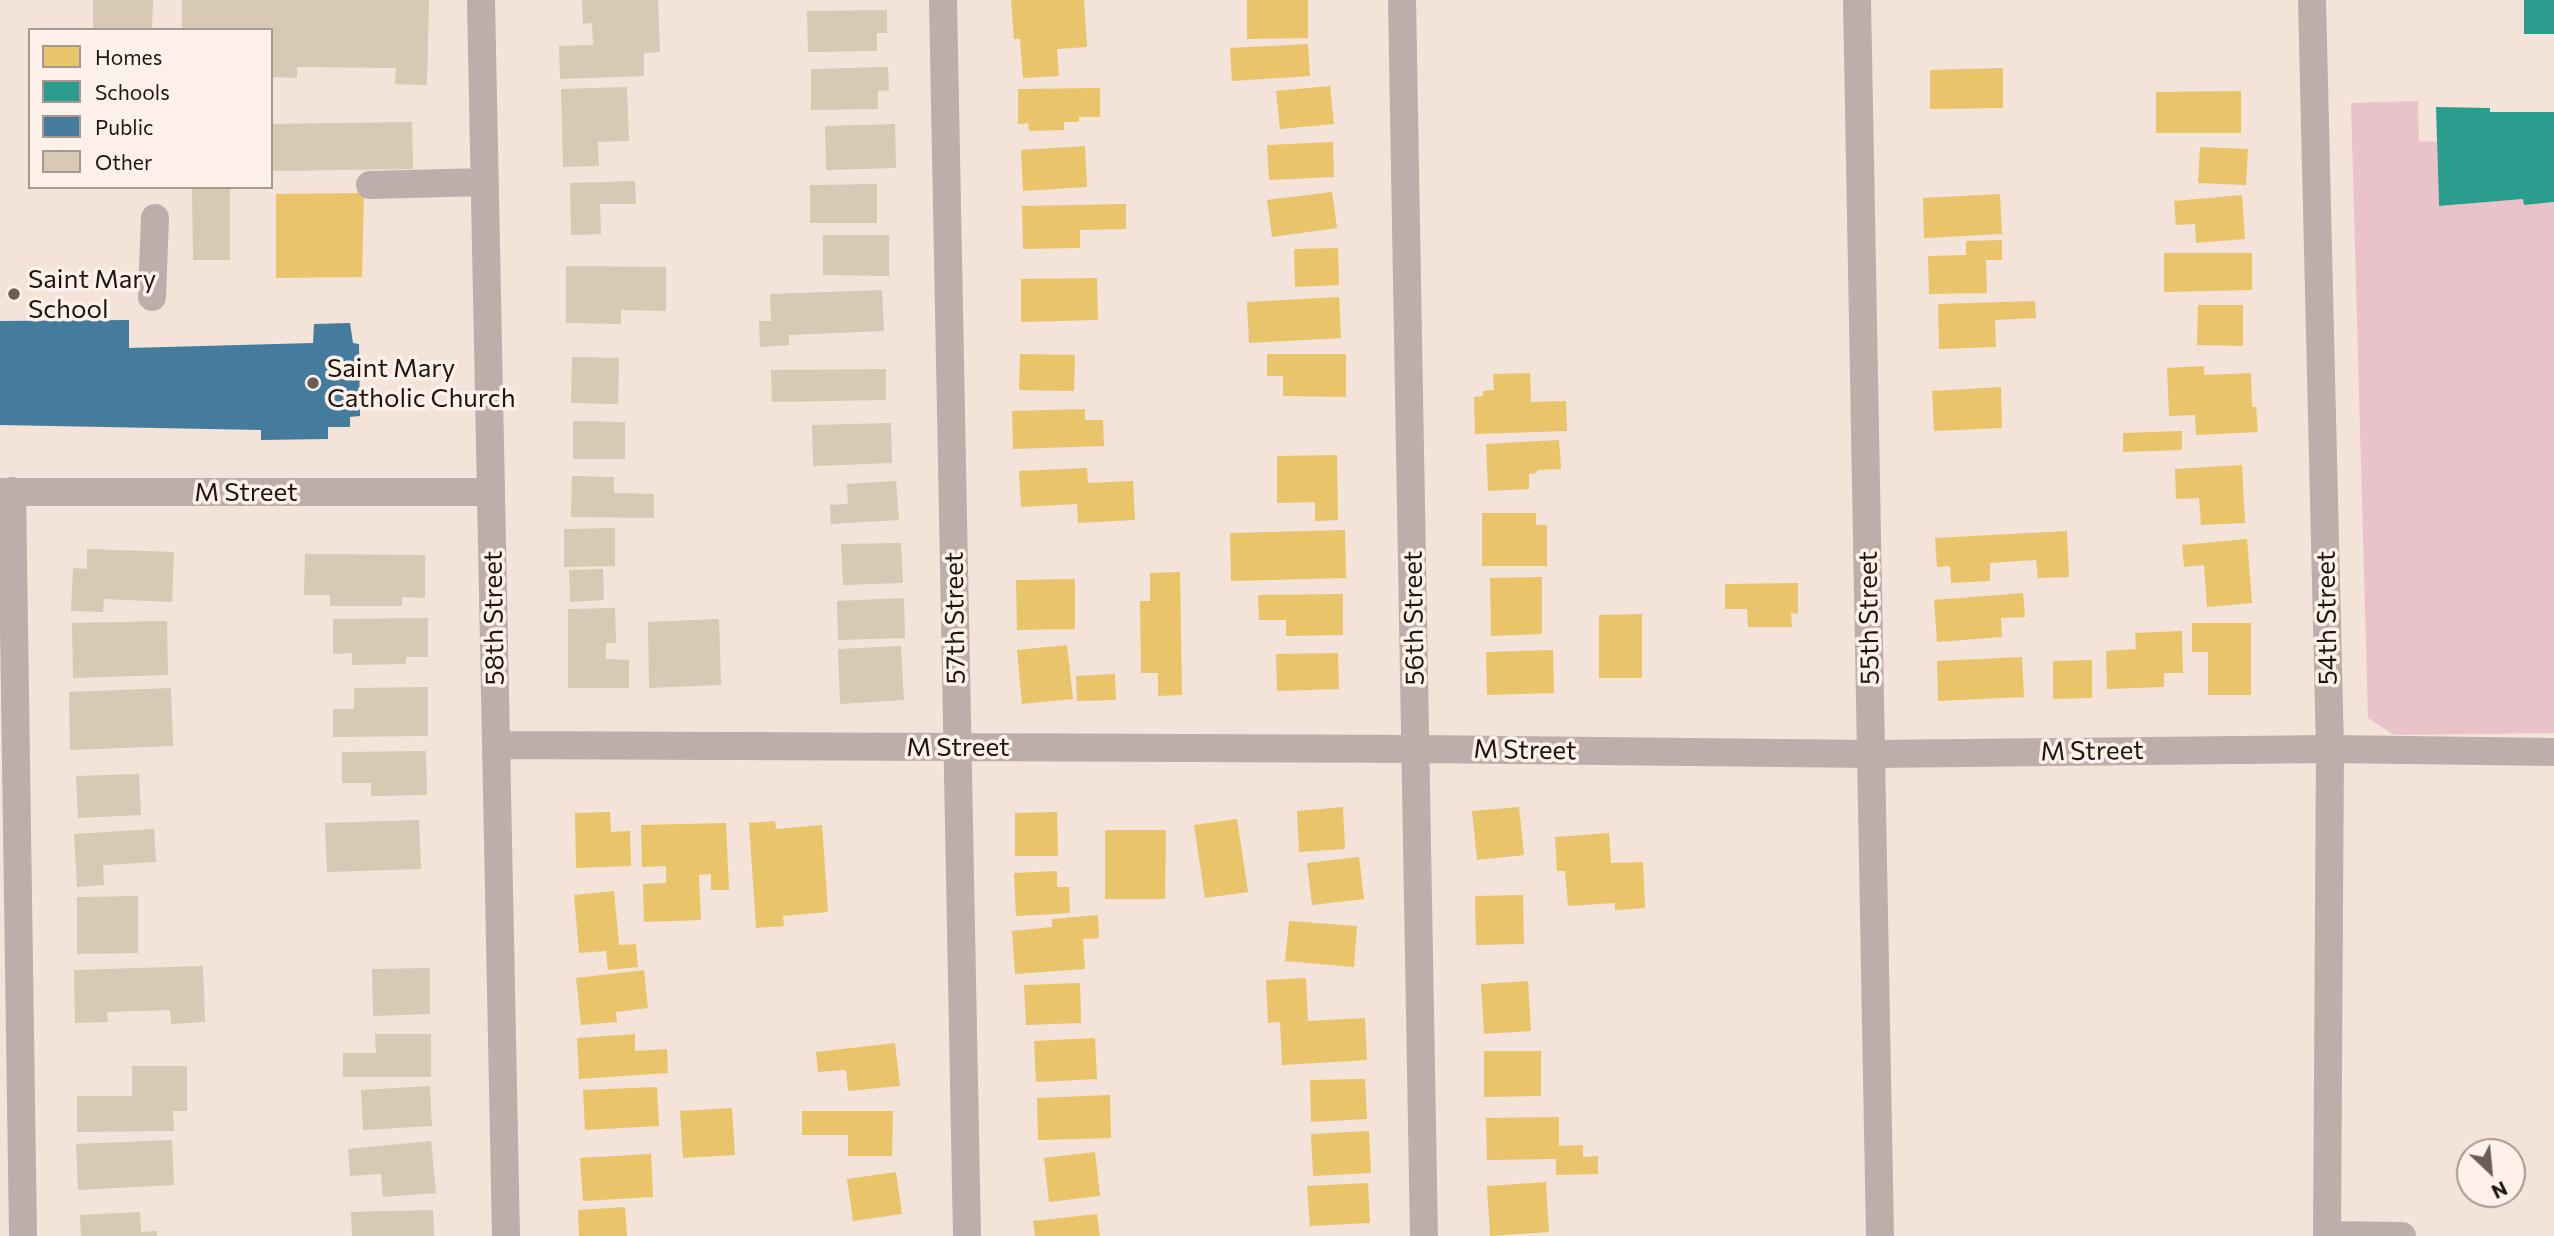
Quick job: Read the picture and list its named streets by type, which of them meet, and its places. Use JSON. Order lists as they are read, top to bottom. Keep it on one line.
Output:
{"streets":{"street":["M Street","58th Street","57th Street","56th Street","55th Street","54th Street"]},"crossings":[["M Street","58th Street"],["M Street","57th Street"],["M Street","56th Street"],["M Street","55th Street"],["M Street","54th Street"]],"places":["Saint Mary School","Saint Mary Catholic Church"],"legend":["Homes","Schools","Public","Other"],"north":"bottom right"}
